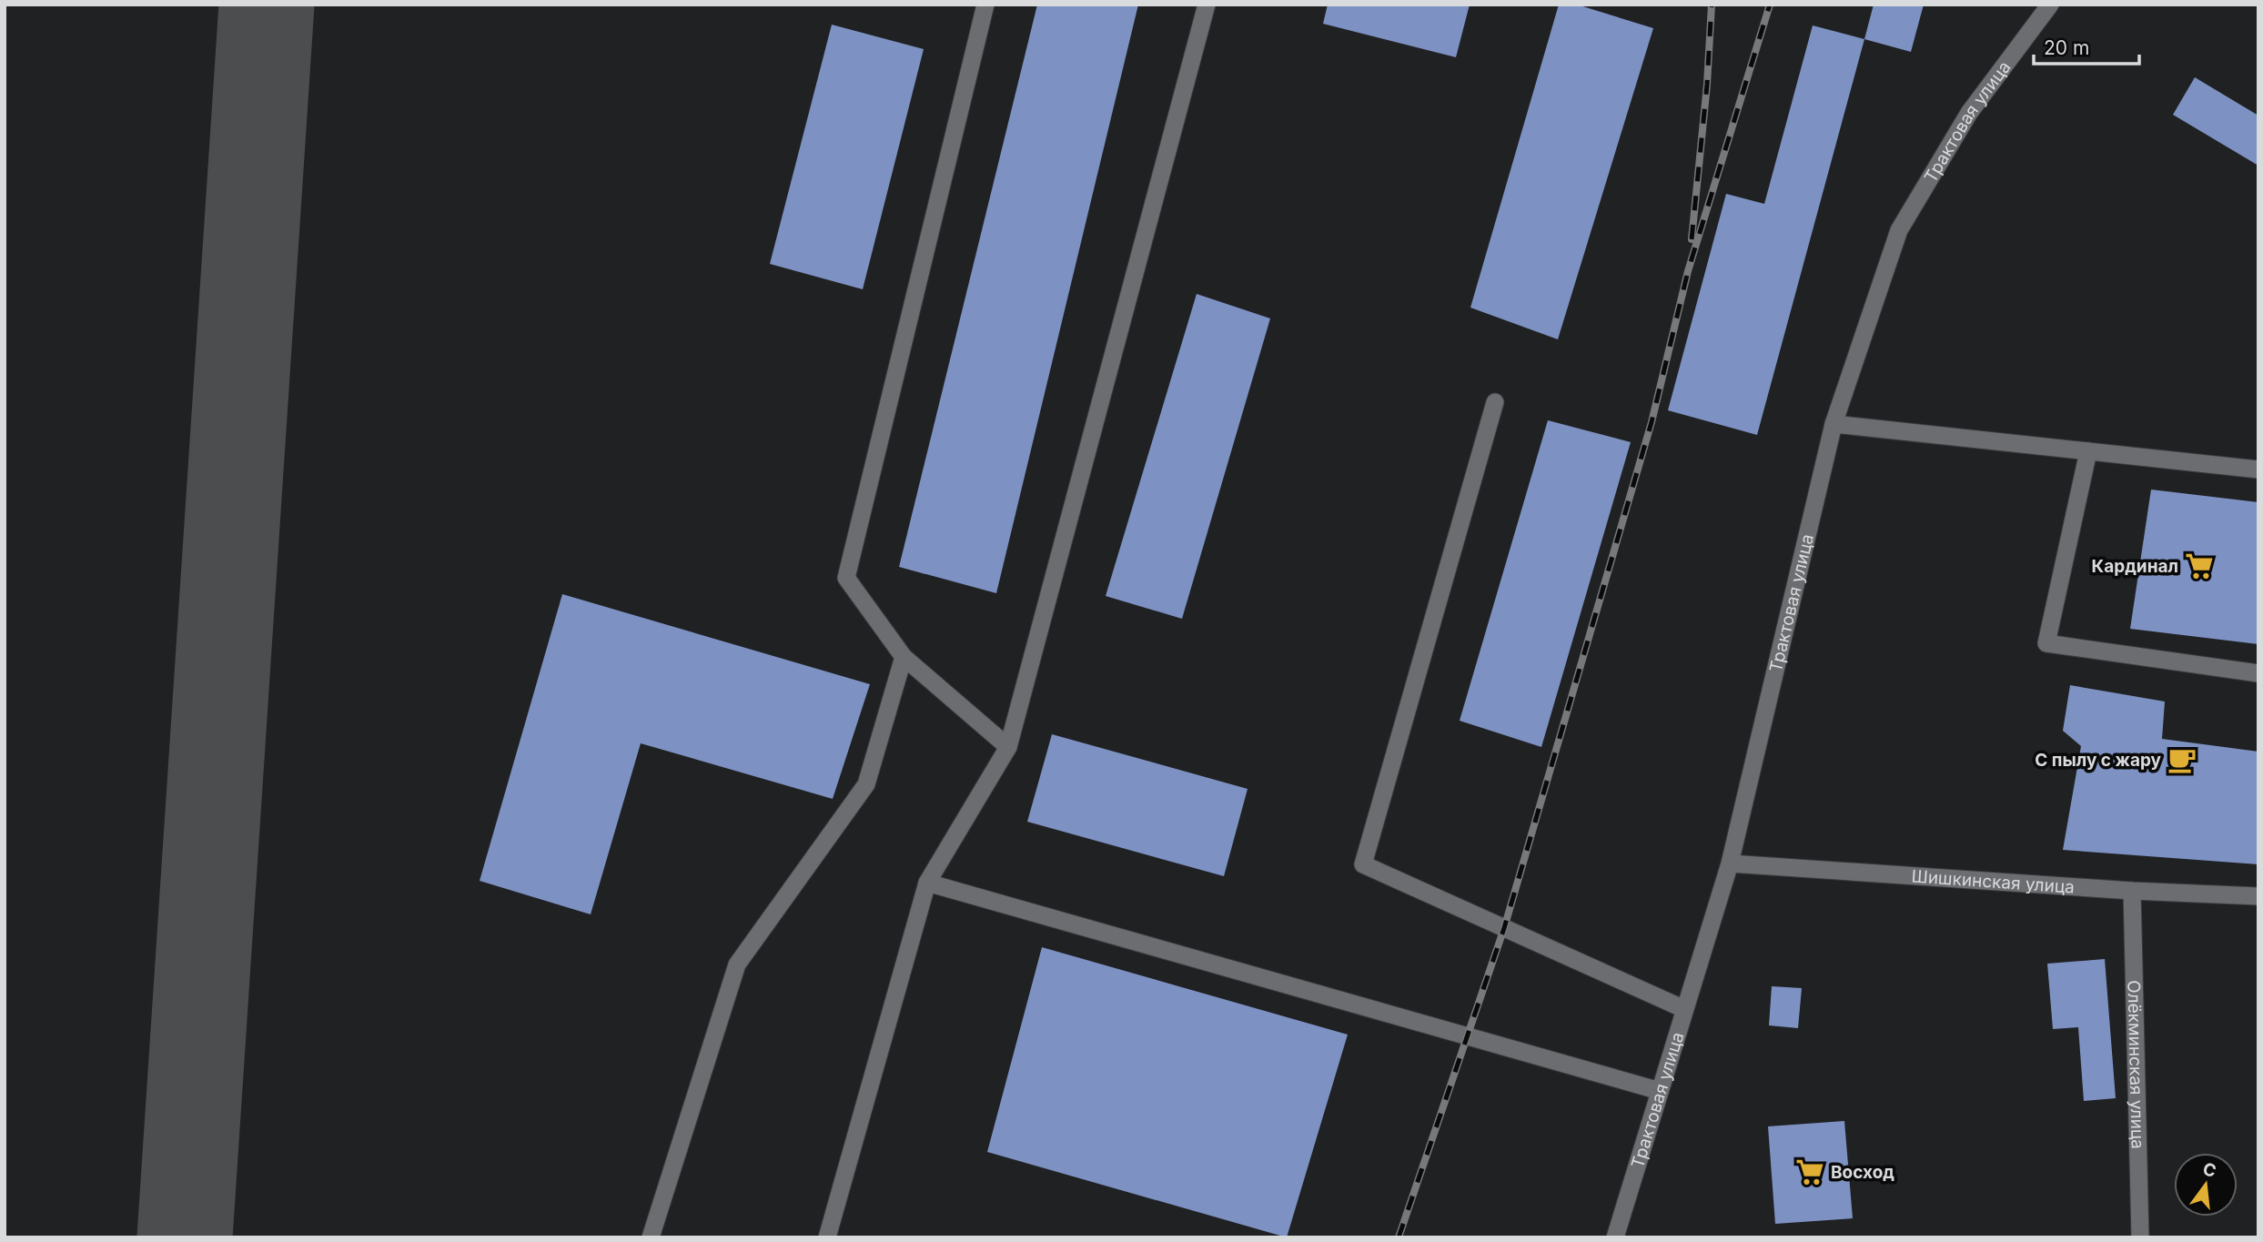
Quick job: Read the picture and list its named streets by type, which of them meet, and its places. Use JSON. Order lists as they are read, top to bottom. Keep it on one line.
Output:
{"streets":{"main road":["Трактовая улица","Шишкинская улица","Олёкминская улица"]},"crossings":[["Трактовая улица","Шишкинская улица"],["Шишкинская улица","Олёкминская улица"]],"places":{"supermarket":["Кардинал","Восход"],"cafe":["С пылу с жару"]},"scale_bar":"20 m","north":"top"}
